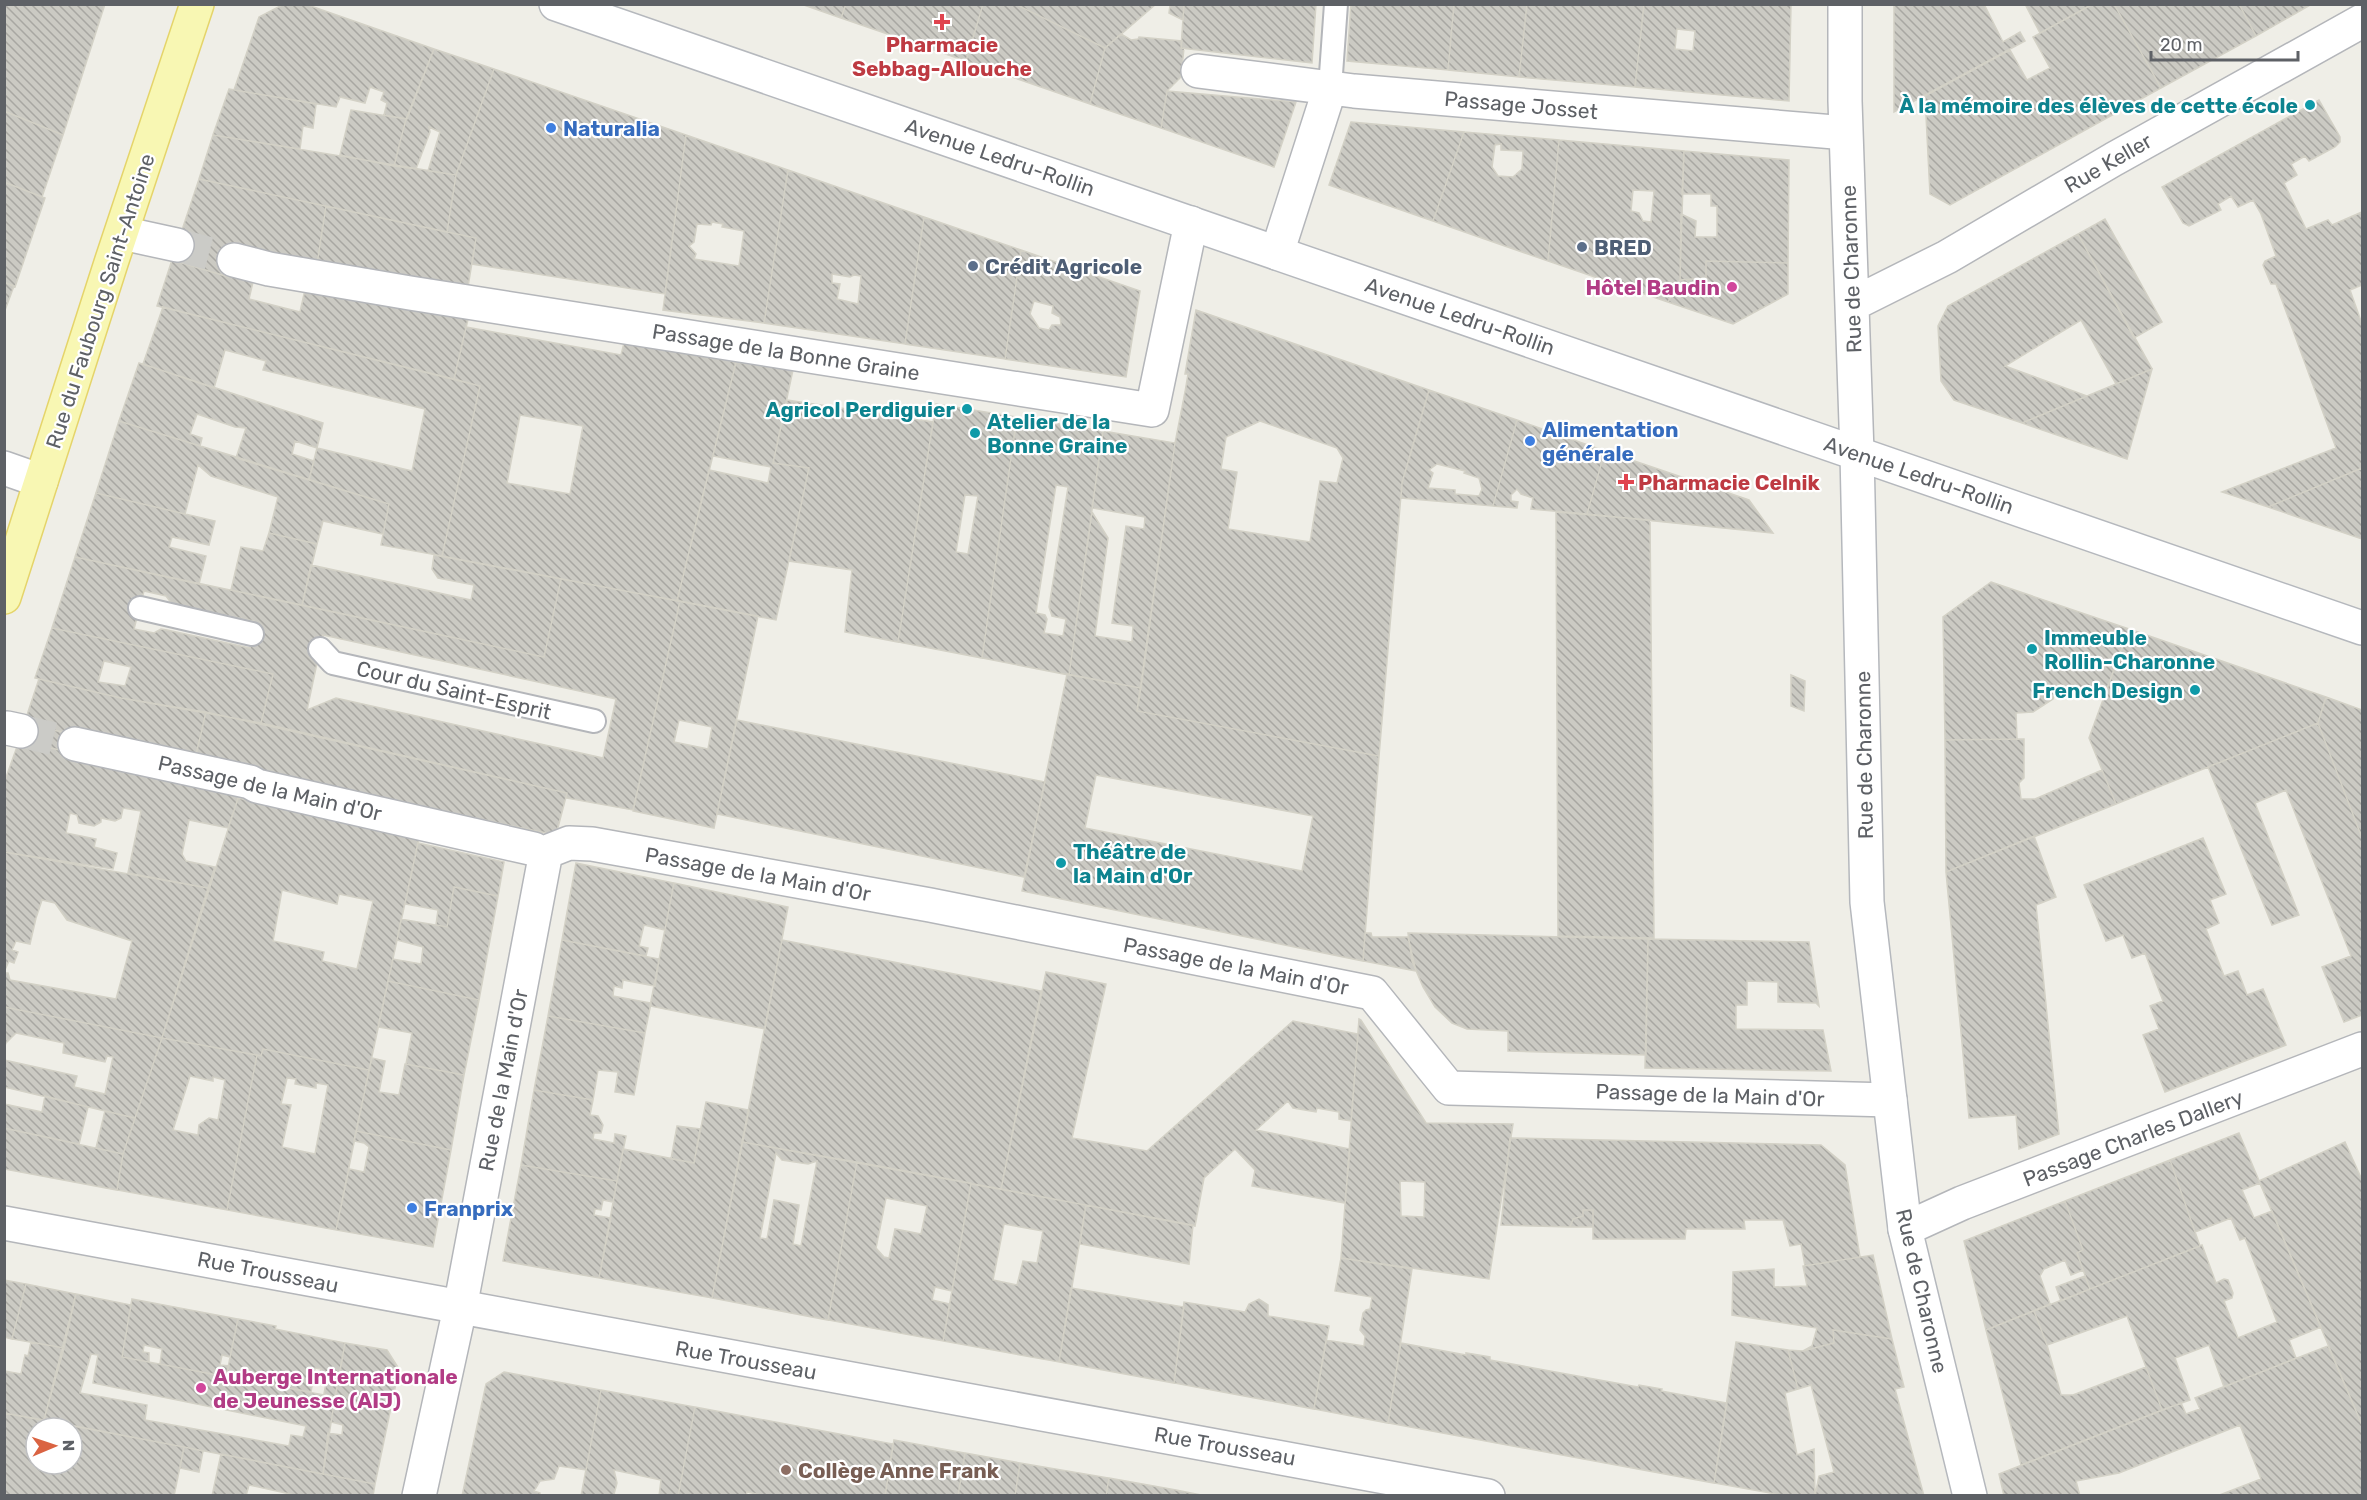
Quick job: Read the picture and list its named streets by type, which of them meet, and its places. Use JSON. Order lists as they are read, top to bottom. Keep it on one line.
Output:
{"streets":{"main road":["Rue du Faubourg Saint-Antoine"],"street":["Passage Josset","Avenue Ledru-Rollin","Rue Keller","Rue de Charonne","Passage de la Bonne Graine","Passage de la Main d'Or","Rue de la Main d'Or","Passage Charles Dallery","Rue Trousseau"],"lane":["Cour du Saint-Esprit"]},"crossings":[["Passage Josset","Rue de Charonne"],["Avenue Ledru-Rollin","Rue de Charonne"],["Avenue Ledru-Rollin","Passage de la Bonne Graine"],["Rue Keller","Rue de Charonne"],["Rue de Charonne","Passage de la Main d'Or"],["Rue de Charonne","Passage Charles Dallery"],["Passage de la Main d'Or","Rue de la Main d'Or"],["Rue de la Main d'Or","Rue Trousseau"]],"places":{"health":["Pharmacie Sebbag-Allouche","Pharmacie Celnik"],"other":["À la mémoire des élèves de cette école","Naturalia","BRED","Crédit Agricole","Hôtel Baudin","Agricol Perdiguier","Atelier de la Bonne Graine","Alimentation générale","Immeuble Rollin-Charonne","French Design","Théâtre de la Main d'Or","Franprix","Auberge Internationale de Jeunesse (AIJ)","Collège Anne Frank"]},"scale_bar":"20 m","north":"right"}
